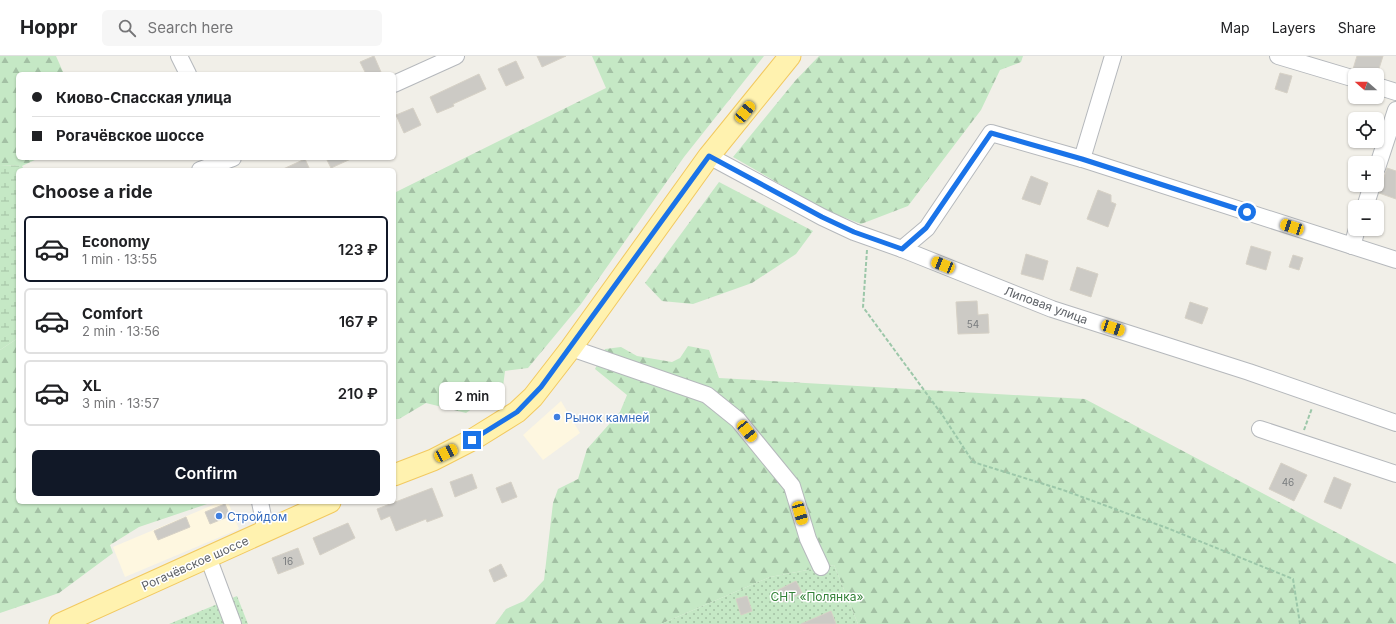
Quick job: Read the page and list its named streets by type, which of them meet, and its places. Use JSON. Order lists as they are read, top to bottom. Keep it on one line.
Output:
{"streets":{"main road":["Рогачёвское шоссе"],"street":["Липовая улица"]},"parks":["СНТ «Полянка»"],"places":["Рынок камней","Стройдом"],"house_numbers":["54","46","16"],"north":"left","page":{"header":"Hoppr","search":"Search here","nav":["Map","Layers","Share"],"map_buttons":["+","−"],"banner":["Киово-Спасская улица","Рогачёвское шоссе"],"heading":"Choose a ride","list":[{"name":"Economy","note":"1 min · 13:55","value":"123 ₽"},{"name":"Comfort","note":"2 min · 13:56","value":"167 ₽"},{"name":"XL","note":"3 min · 13:57","value":"210 ₽"}],"bubble":"2 min","buttons":"Confirm"}}
